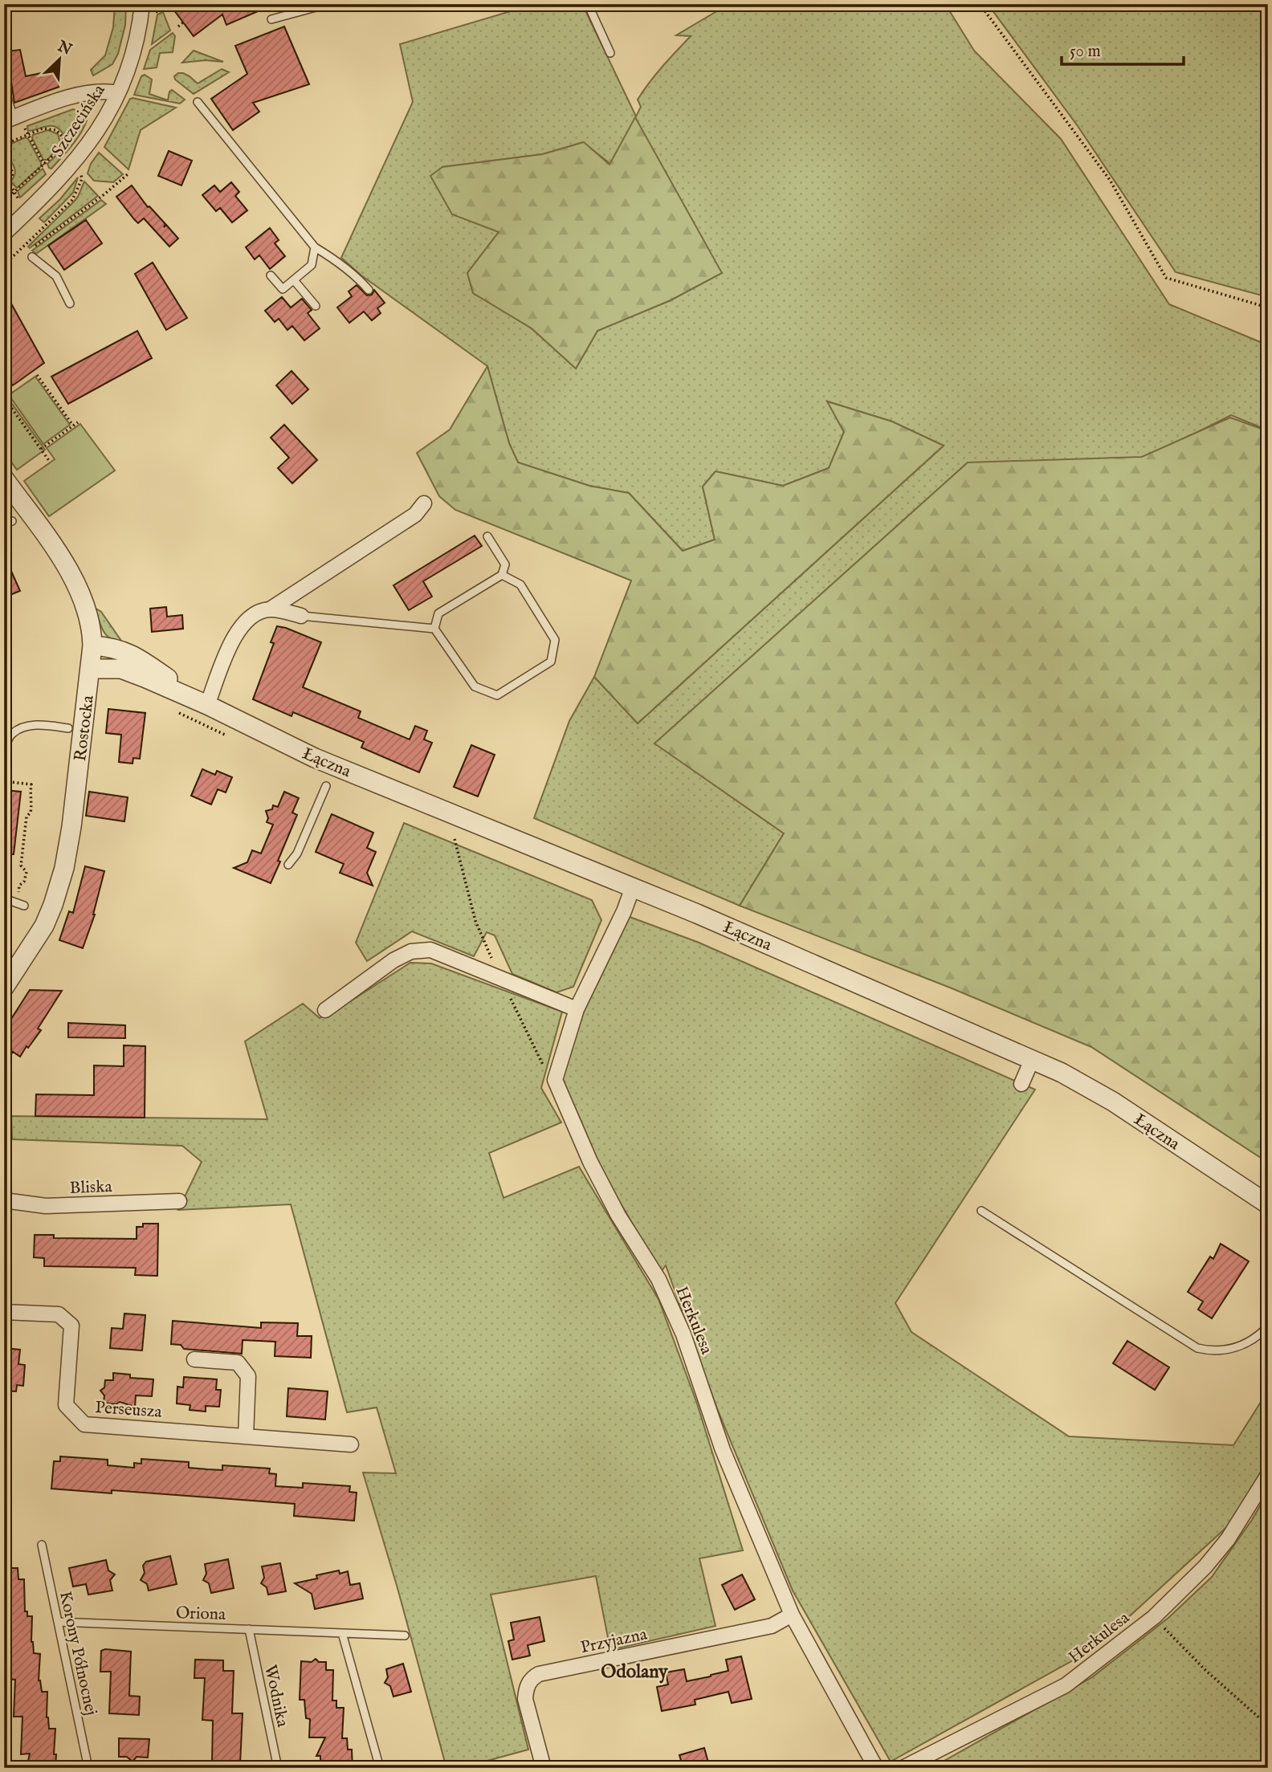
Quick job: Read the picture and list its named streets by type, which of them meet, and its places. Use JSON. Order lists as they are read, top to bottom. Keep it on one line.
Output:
{"streets":{"street":["Szczecińska","Rostocka","Łączna","Bliska","Herkulesa","Perseusza","Przyjazna"],"lane":["Oriona","Korony Północnej","Wodnika"]},"crossings":[["Rostocka","Łączna"],["Łączna","Herkulesa"],["Herkulesa","Przyjazna"],["Oriona","Korony Północnej"],["Oriona","Wodnika"]],"districts":["Odolany"],"scale_bar":"50 m","north":"top right"}
